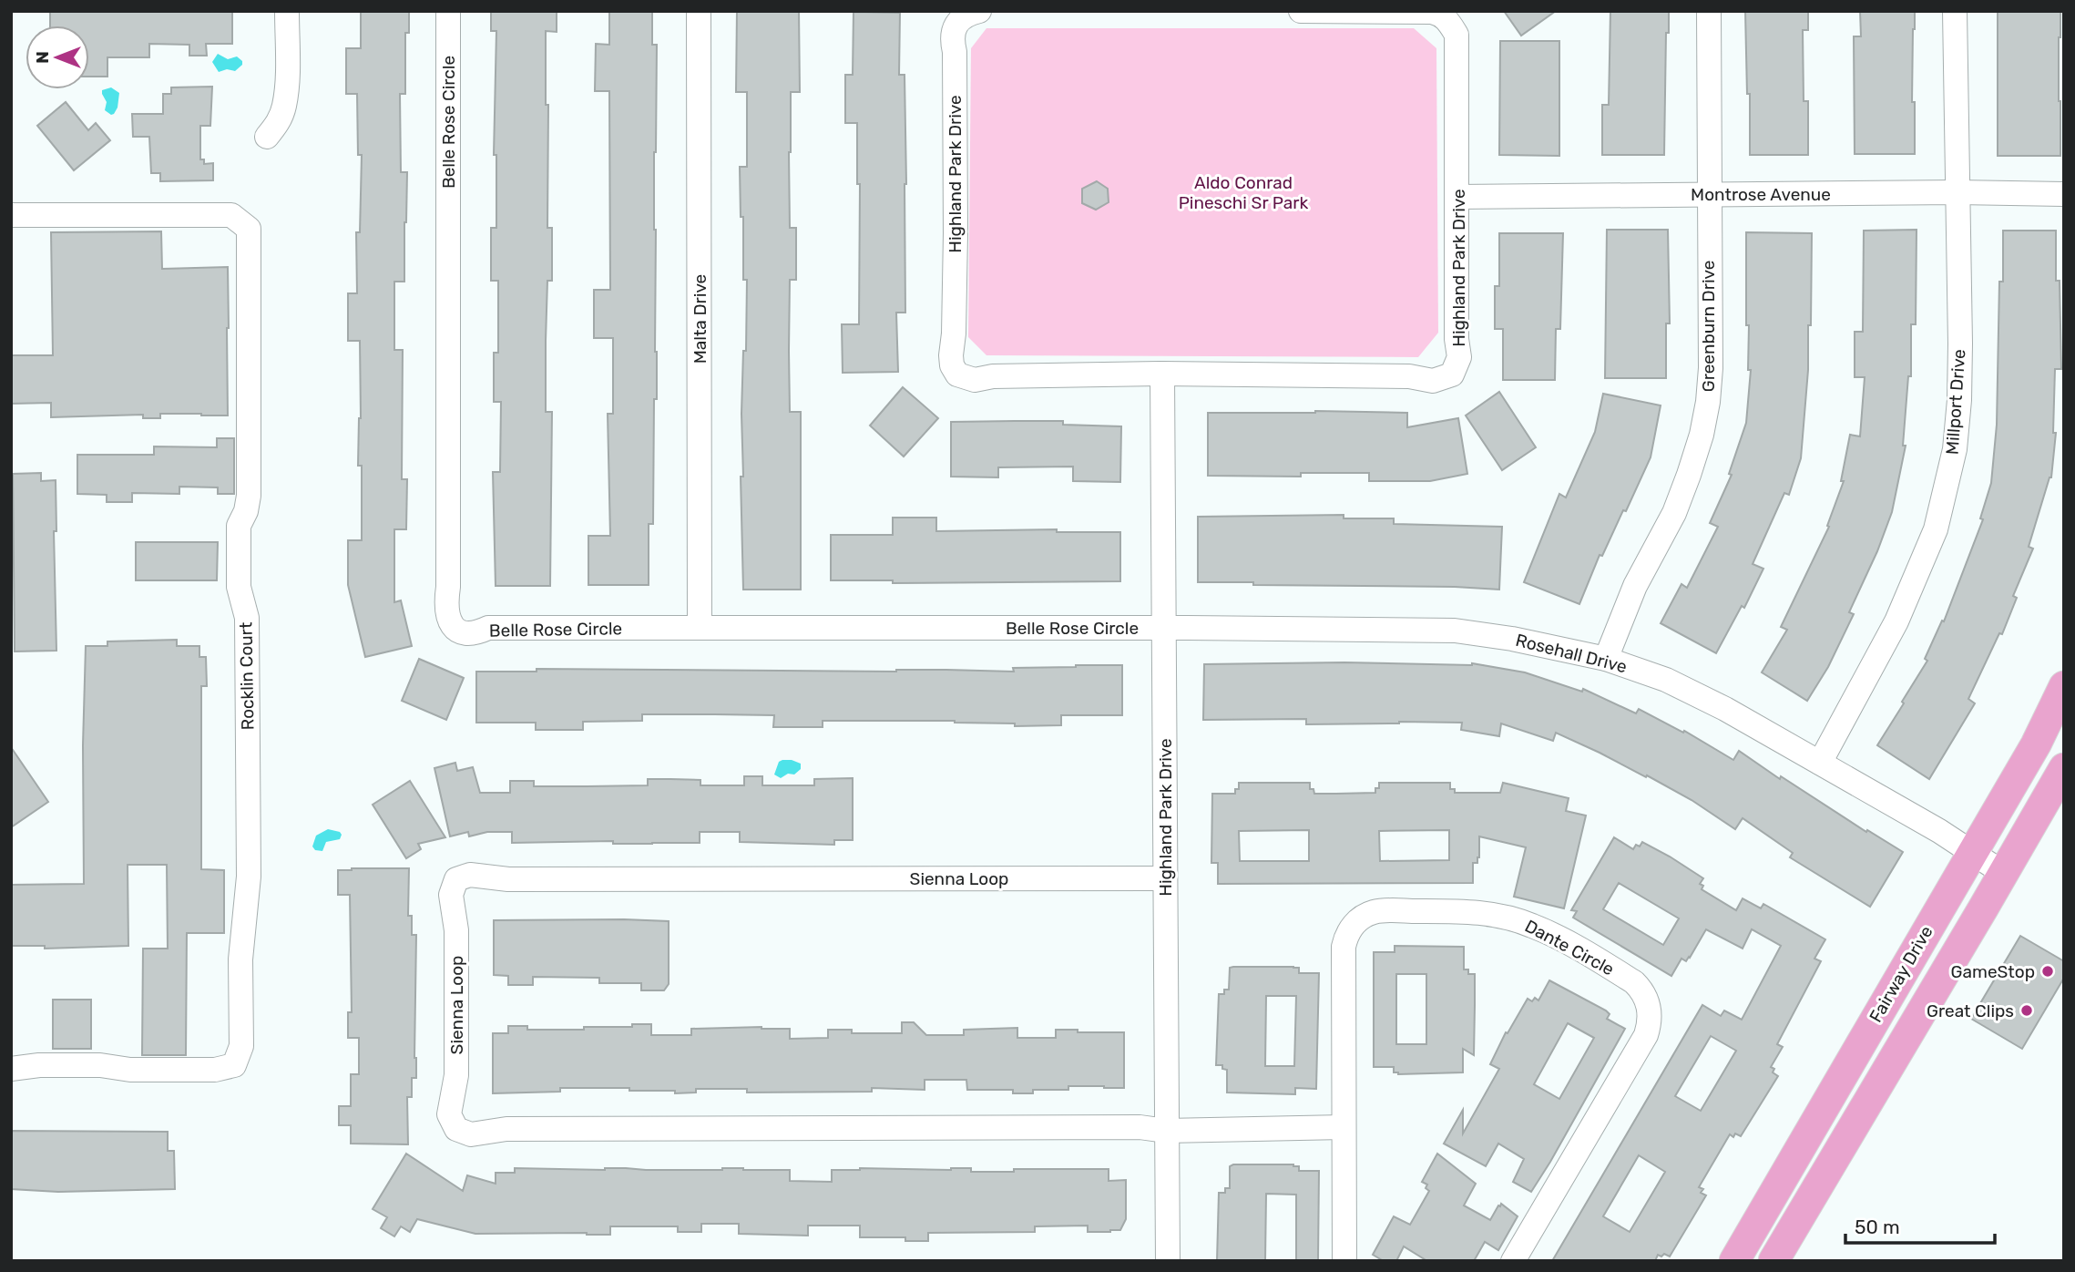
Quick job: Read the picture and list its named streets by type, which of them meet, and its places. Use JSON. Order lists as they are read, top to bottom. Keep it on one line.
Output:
{"streets":{"main road":["Fairway Drive"],"street":["Belle Rose Circle","Highland Park Drive","Montrose Avenue","Malta Drive","Greenburn Drive","Millport Drive","Rosehall Drive","Rocklin Court","Sienna Loop","Dante Circle"]},"crossings":[["Belle Rose Circle","Highland Park Drive"],["Belle Rose Circle","Malta Drive"],["Belle Rose Circle","Rosehall Drive"],["Highland Park Drive","Montrose Avenue"],["Highland Park Drive","Rosehall Drive"],["Highland Park Drive","Sienna Loop"],["Montrose Avenue","Greenburn Drive"],["Montrose Avenue","Millport Drive"],["Greenburn Drive","Rosehall Drive"],["Millport Drive","Rosehall Drive"],["Rosehall Drive","Fairway Drive"]],"parks":["Aldo Conrad Pineschi Sr Park"],"places":["GameStop","Great Clips"],"scale_bar":"50 m","north":"left"}
